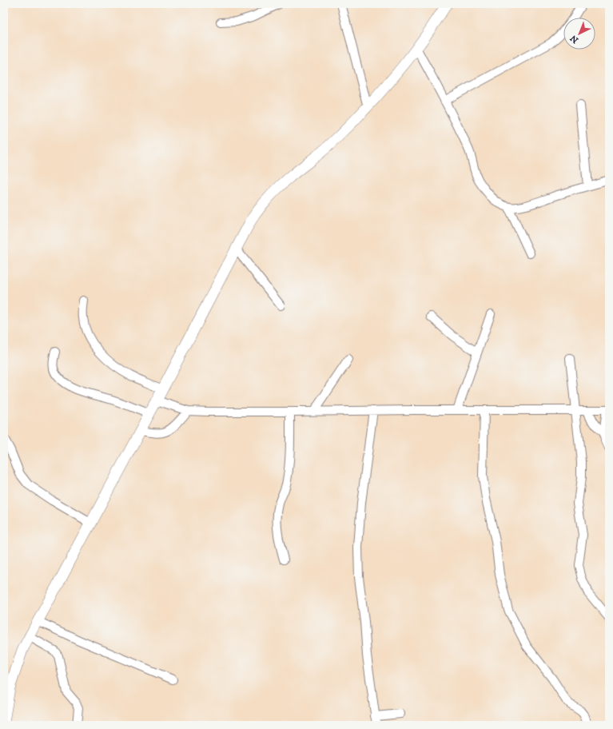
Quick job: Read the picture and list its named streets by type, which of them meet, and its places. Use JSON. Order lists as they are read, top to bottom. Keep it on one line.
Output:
{"north":"bottom left"}
